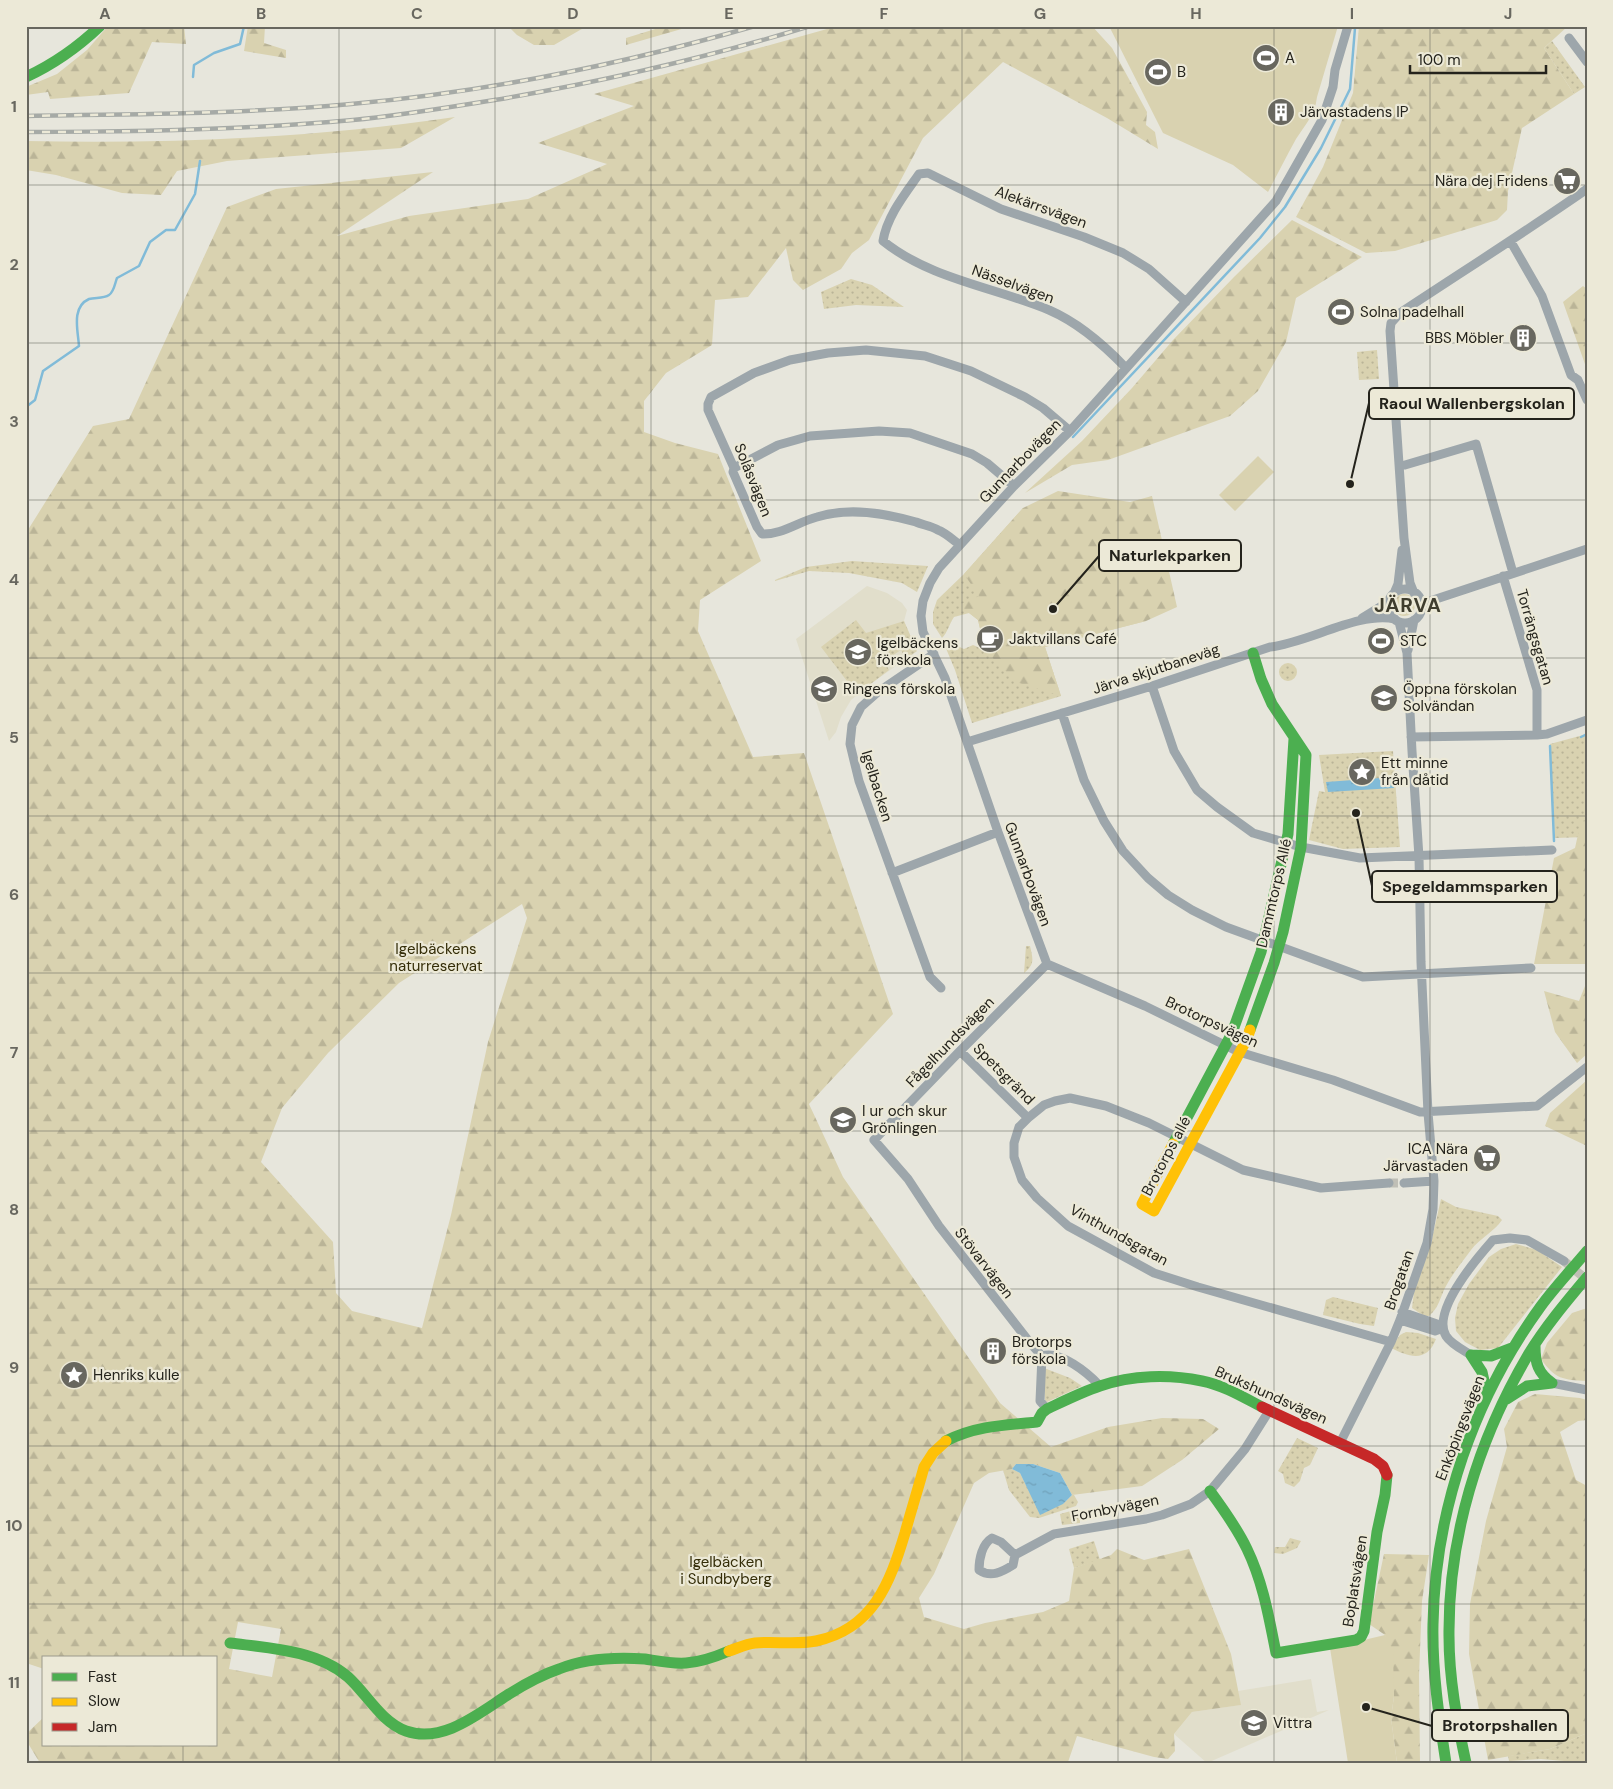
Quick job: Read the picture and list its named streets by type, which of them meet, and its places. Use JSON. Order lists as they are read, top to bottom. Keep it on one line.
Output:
{"streets":{"main road":["Dammtorps Allé","Brotorps allé","Brukshundsvägen","Enköpingsvägen","Boplatsvägen"],"street":["Alekärrsvägen","Nässelvägen","Gunnarbovägen","Solåsvägen","Torrängsgatan","Järva skjutbaneväg","Igelbacken","Brotorpsvägen","Fågelhundsvägen","Spetsgränd","Vinthundsgatan","Stövarvägen","Brogatan","Fornbyvägen"]},"crossings":[["Alekärrsvägen","Nässelvägen"],["Alekärrsvägen","Gunnarbovägen"],["Nässelvägen","Gunnarbovägen"],["Gunnarbovägen","Solåsvägen"],["Gunnarbovägen","Järva skjutbaneväg"],["Gunnarbovägen","Igelbacken"],["Gunnarbovägen","Brotorpsvägen"],["Gunnarbovägen","Fågelhundsvägen"],["Järva skjutbaneväg","Dammtorps Allé"],["Dammtorps Allé","Brotorpsvägen"],["Dammtorps Allé","Brotorps allé"],["Brotorpsvägen","Fågelhundsvägen"],["Brotorpsvägen","Brotorps allé"],["Brotorpsvägen","Brogatan"],["Fågelhundsvägen","Spetsgränd"],["Fågelhundsvägen","Stövarvägen"],["Spetsgränd","Vinthundsgatan"],["Brotorps allé","Vinthundsgatan"],["Vinthundsgatan","Brogatan"],["Brogatan","Brukshundsvägen"],["Brogatan","Boplatsvägen"],["Brukshundsvägen","Fornbyvägen"],["Brukshundsvägen","Boplatsvägen"],["Fornbyvägen","Boplatsvägen"]],"districts":["JÄRVA"],"parks":["Igelbäckens naturreservat","Igelbäcken i Sundbyberg"],"places":{"sports":["A","B","Solna padelhall","STC"],"building":["Järvastadens IP","BBS Möbler","Brotorps förskola"],"supermarket":["Nära dej Fridens","ICA Nära Järvastaden"],"other":["Raoul Wallenbergskolan","Naturlekparken","Spegeldammsparken","Brotorpshallen"],"cafe":["Jaktvillans Café"],"school or university":["Igelbäckens förskola","Ringens förskola","Öppna förskolan Solvändan","I ur och skur Grönlingen","Vittra"],"place":["Ett minne från dåtid","Henriks kulle"]},"legend":["Fast","Slow","Jam"],"scale_bar":"100 m","grid":{"columns":["A","B","C","D","E","F","G","H","I","J"],"rows":["1","2","3","4","5","6","7","8","9","10","11"]}}
